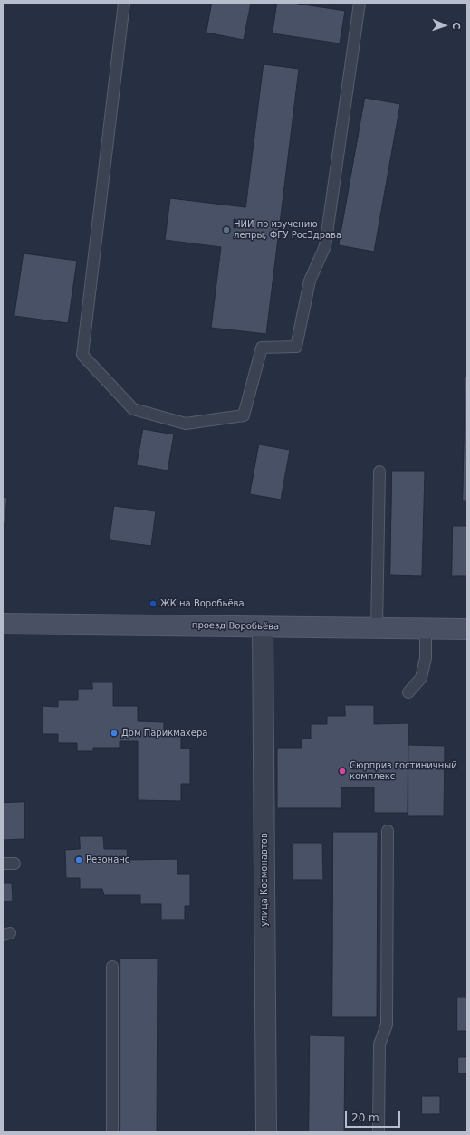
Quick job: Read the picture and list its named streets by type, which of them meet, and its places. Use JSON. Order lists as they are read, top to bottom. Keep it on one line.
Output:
{"streets":{"main road":["проезд Воробьёва"],"street":["улица Космонавтов"]},"crossings":[["проезд Воробьёва","улица Космонавтов"]],"places":["НИИ по изучению лепры, ФГУ РосЗдрава","ЖК на Воробьёва","Дом Парикмахера","Сюрприз гостиничный комплекс","Резонанс"],"scale_bar":"20 m","north":"right"}
